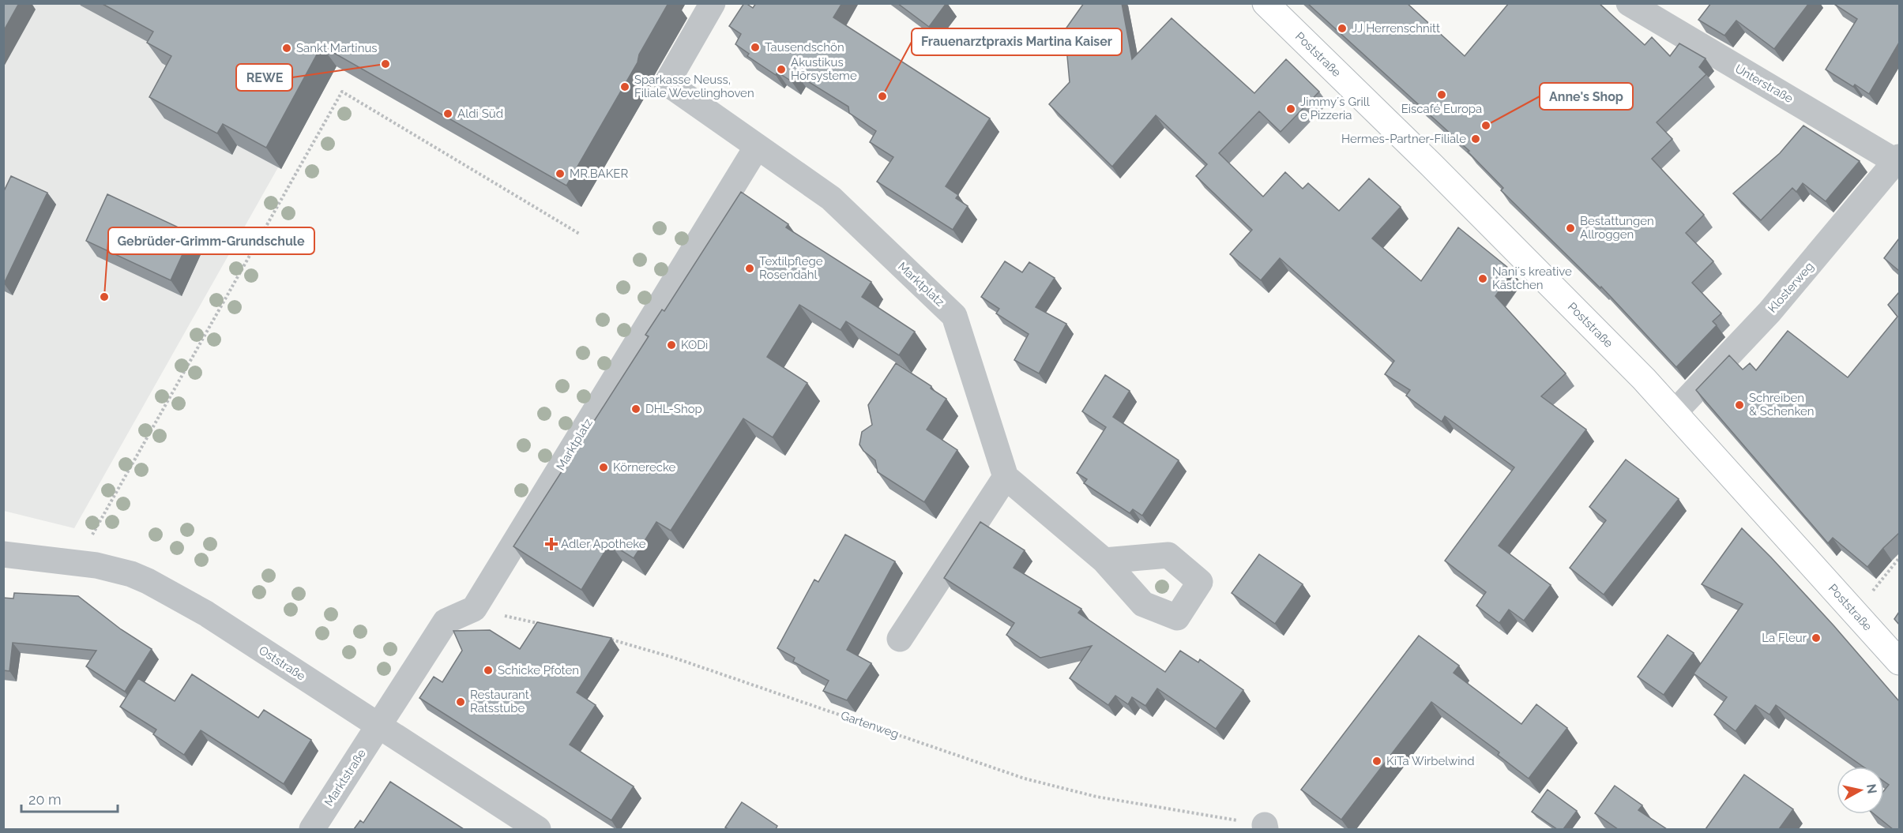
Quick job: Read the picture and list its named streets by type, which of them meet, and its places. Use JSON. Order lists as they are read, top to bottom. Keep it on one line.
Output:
{"streets":{"street":["Poststraße","Unterstraße","Marktplatz","Klosterweg","Oststraße","Marktstraße"],"path":["Gartenweg"]},"crossings":[["Poststraße","Klosterweg"],["Unterstraße","Klosterweg"],["Oststraße","Marktstraße"]],"places":{"other":["JJ Herrenschnitt","Tausendschön","Sankt Martinus","REWE","Akustikus Hörsysteme","Sparkasse Neuss, Filiale Wevelinghoven","Eiscafé Europa","Frauenarztpraxis Martina Kaiser","Jimmy´s Grill e Pizzeria","Aldi Süd","Anne's Shop","Hermes-Partner-Filiale","MR.BAKER","Bestattungen Allroggen","Textilpflege Rosendahl","Nani´s kreative Kästchen","Gebrüder-Grimm-Grundschule","KODi","Schreiben & Schenken","DHL-Shop","Körnerecke","La Fleur","Schicke Pfoten","Restaurant Ratsstube","KiTa Wirbelwind"],"health":["Adler Apotheke"]},"scale_bar":"20 m","north":"right"}
